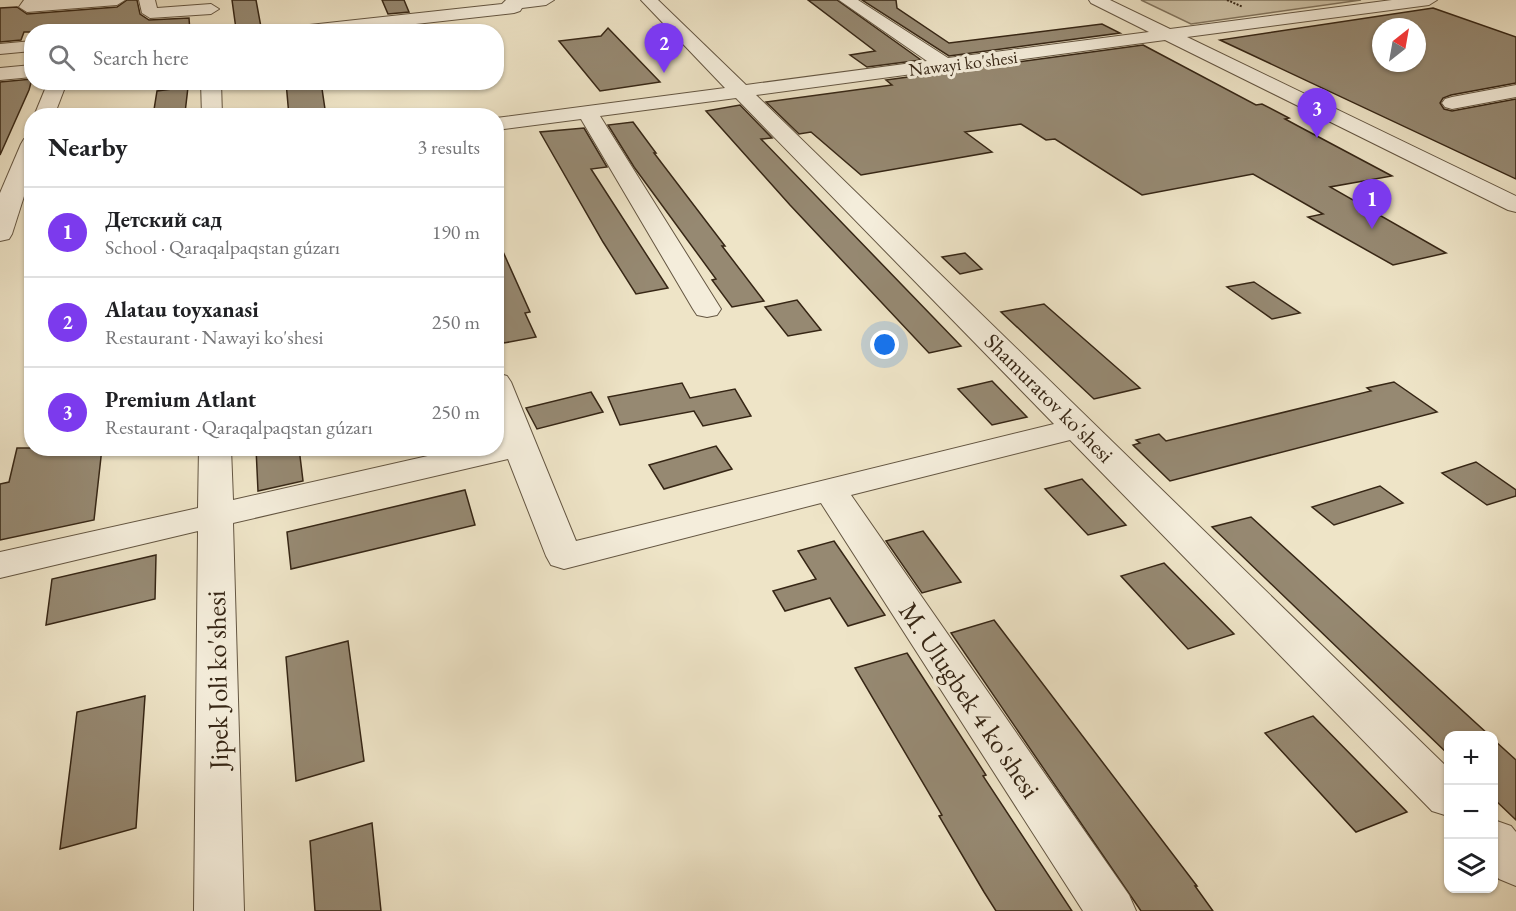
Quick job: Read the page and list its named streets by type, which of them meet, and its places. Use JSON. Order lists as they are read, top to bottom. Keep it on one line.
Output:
{"streets":{"street":["Nawayi ko'shesi","Shamuratov ko'shesi","Jipek Joli ko'shesi","M. Ulugbek 4 ko'shesi"]},"crossings":[["Nawayi ko'shesi","Shamuratov ko'shesi"]],"north":"top right","page":{"pins":["2","3","1"],"search":"Search here","heading":["Nearby","3 results"],"list":[{"mark":"1","name":"Детский сад","note":"School · Qaraqalpaqstan gúzarı","value":"190 m"},{"mark":"2","name":"Alatau toyxanasi","note":"Restaurant · Nawayi ko'shesi","value":"250 m"},{"mark":"3","name":"Premium Atlant","note":"Restaurant · Qaraqalpaqstan gúzarı","value":"250 m"}],"map_buttons":["+","−"]}}
